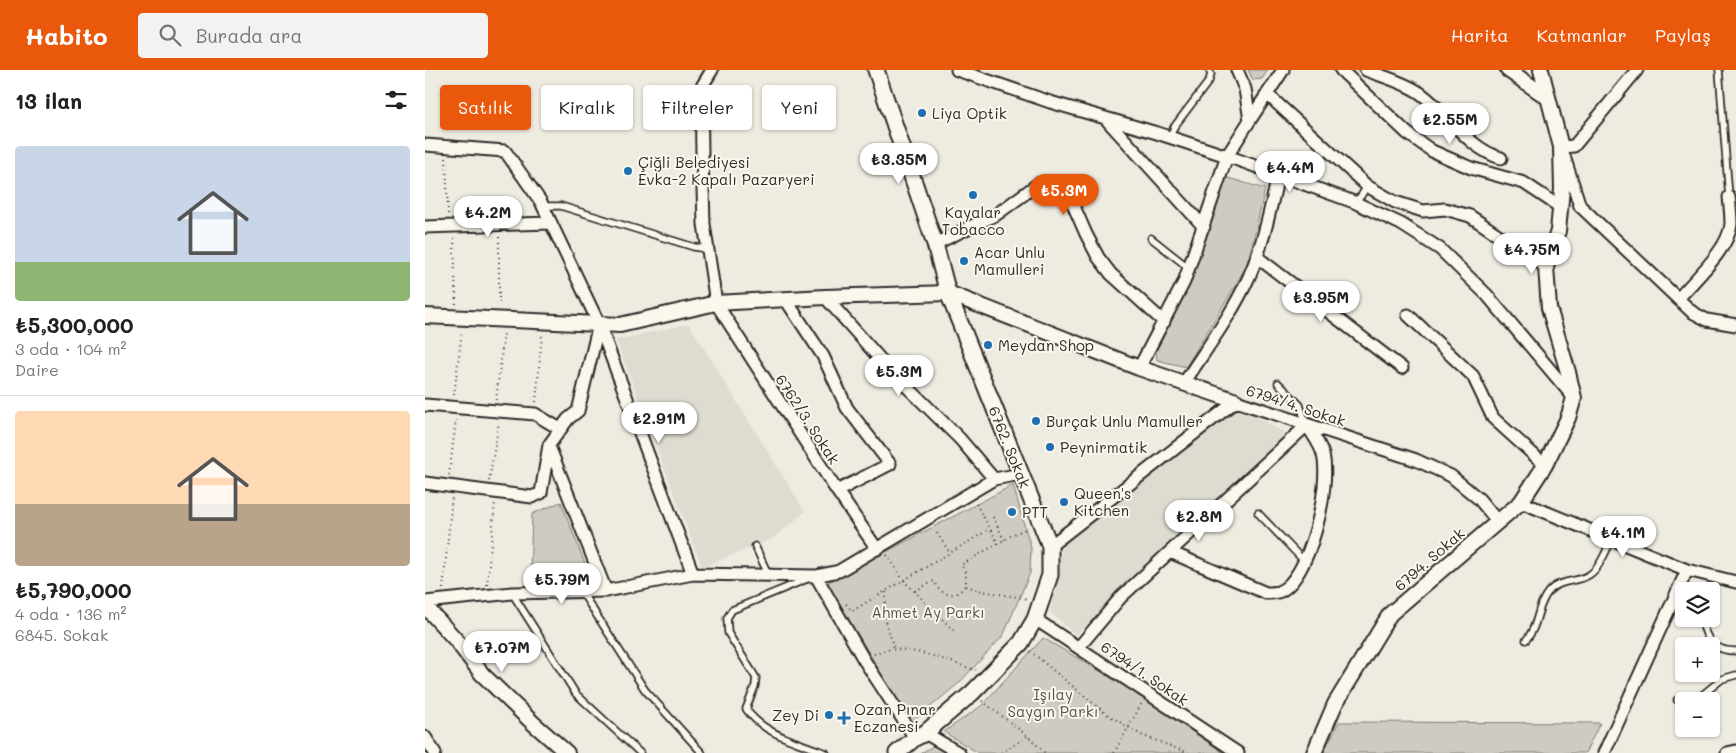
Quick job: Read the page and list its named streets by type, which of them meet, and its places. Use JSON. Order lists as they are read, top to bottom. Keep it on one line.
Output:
{"streets":{"main road":["6762. Sokak"],"street":["6794/4. Sokak","6762/3. Sokak","6794. Sokak","6794/1. Sokak"]},"crossings":[["6794/4. Sokak","6762. Sokak"],["6794/4. Sokak","6794. Sokak"],["6762. Sokak","6794/1. Sokak"]],"parks":["Ahmet Ay Parkı","Işılay Saygın Parkı"],"places":{"other":["Liya Optik","Çiğli Belediyesi Evka-2 Kapalı Pazaryeri","Kayalar Tobacco","Acar Unlu Mamulleri","Meydan Shop","Burçak Unlu Mamuller","Peynirmatik","Queen's Kitchen","PTT","Zey Di"],"health":["Ozan Pınar Eczanesi"]},"page":{"header":"Habito","search":"Burada ara","nav":["Harita","Katmanlar","Paylaş"],"heading":"13 ilan","chip":["Satılık","Kiralık","Filtreler","Yeni"],"price":["₺2.55M","₺3.35M","₺4.4M","₺5.3M","₺4.2M","₺4.75M","₺3.95M","₺5.3M","₺2.91M","₺2.8M","₺4.1M","₺5.79M","₺7.07M"],"list":[{"name":"₺5,300,000","note":"3 oda · 104 m² · Daire"},{"name":"₺5,790,000","note":"4 oda · 136 m² · 6845. Sokak"}],"map_buttons":["+","−"]}}
